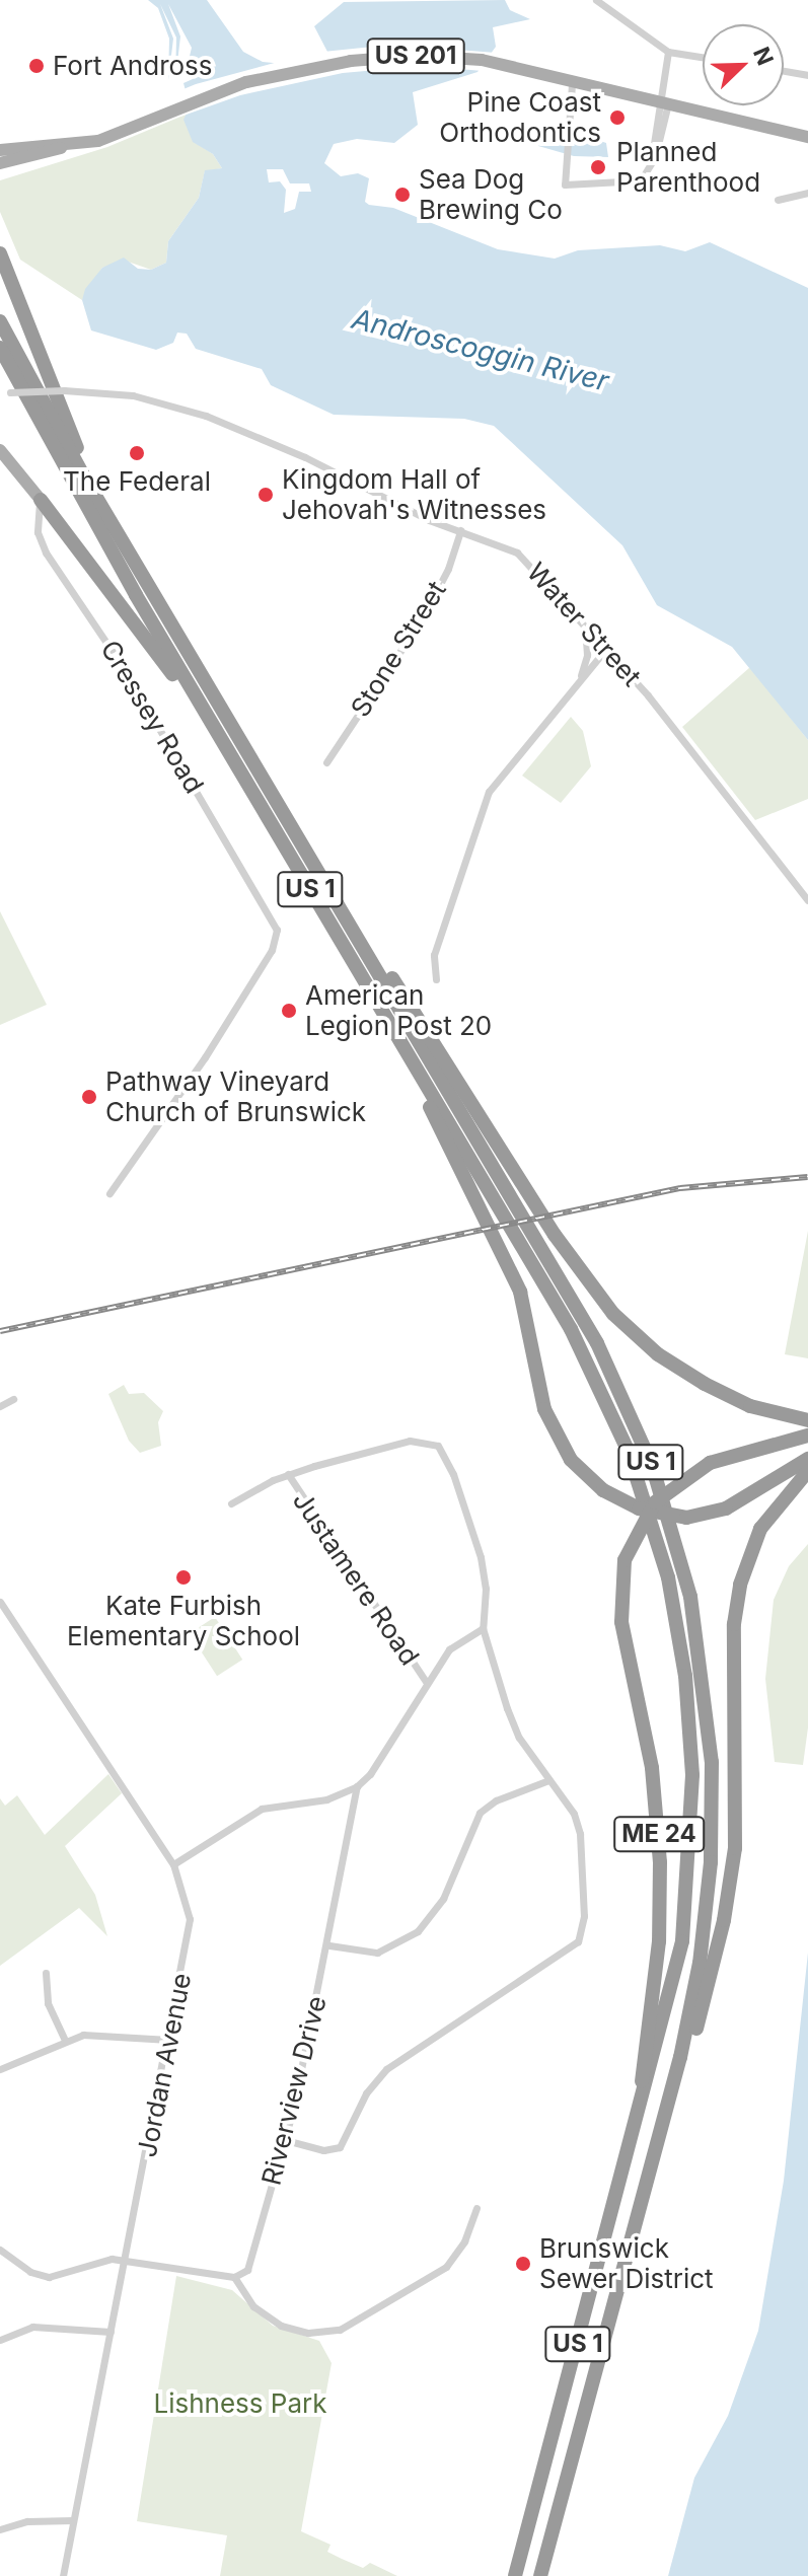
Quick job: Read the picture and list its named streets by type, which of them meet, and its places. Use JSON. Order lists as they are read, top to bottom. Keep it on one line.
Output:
{"streets":{"highway":["US 1","ME 24"],"main road":["US 201"],"street":["Water Street","Stone Street","Cressey Road","Justamere Road","Jordan Avenue","Riverview Drive"]},"crossings":[["Water Street","Stone Street"],["US 1","ME 24"]],"water":["Androscoggin River"],"parks":["Lishness Park"],"places":["Fort Andross","Pine Coast Orthodontics","Planned Parenthood","Sea Dog Brewing Co","The Federal","Kingdom Hall of Jehovah's Witnesses","American Legion Post 20","Pathway Vineyard Church of Brunswick","Kate Furbish Elementary School","Brunswick Sewer District"],"north":"top right"}
